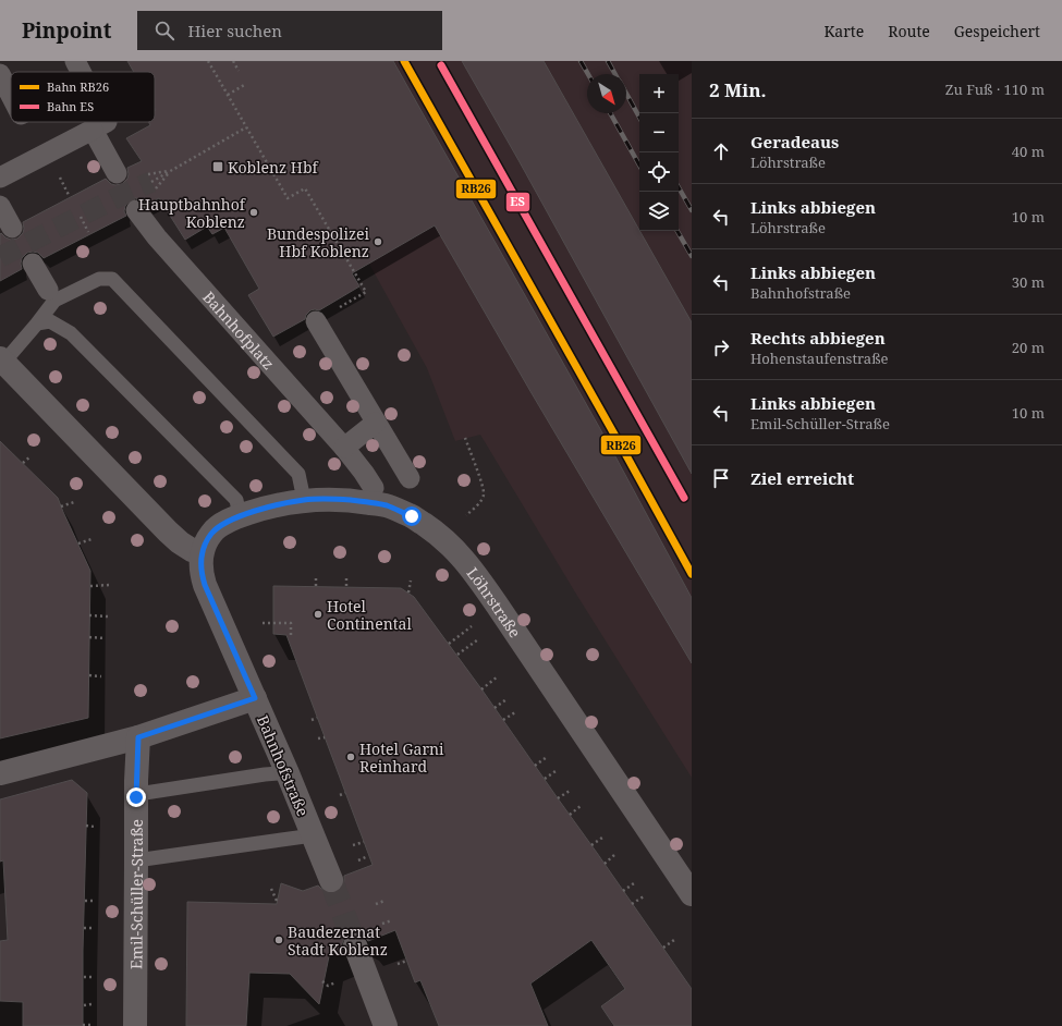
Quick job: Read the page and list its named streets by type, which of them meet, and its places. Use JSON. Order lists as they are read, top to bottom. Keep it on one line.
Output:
{"streets":{"street":["Bahnhofplatz","Löhrstraße","Bahnhofstraße","Emil-Schüller-Straße"]},"crossings":[["Löhrstraße","Bahnhofstraße"]],"places":{"transit":["Koblenz Hbf"],"other":["Hauptbahnhof Koblenz","Bundespolizei Hbf Koblenz","Hotel Continental","Hotel Garni Reinhard","Baudezernat Stadt Koblenz"]},"lines":["rail line RB26","rail line ES"],"legend":["Bahn RB26","Bahn ES"],"north":"bottom right","page":{"header":"Pinpoint","search":"Hier suchen","nav":["Karte","Route","Gespeichert"],"heading":["2 Min.","Zu Fuß · 110 m"],"map_buttons":["+","−"],"list":[["Geradeaus","Löhrstraße","40 m"],["Links abbiegen","Löhrstraße","10 m"],["Links abbiegen","Bahnhofstraße","30 m"],["Rechts abbiegen","Hohenstaufenstraße","20 m"],["Links abbiegen","Emil-Schüller-Straße","10 m"],"Ziel erreicht"]}}
